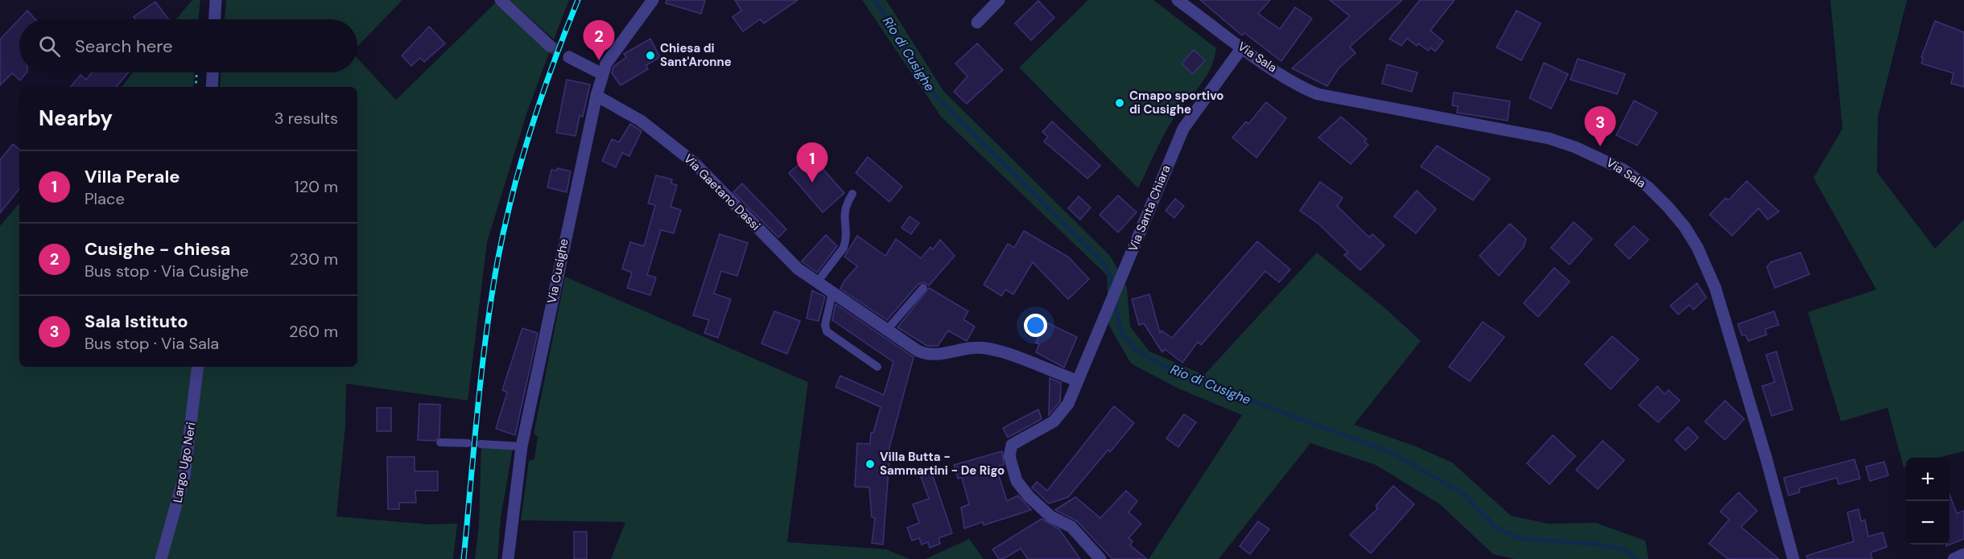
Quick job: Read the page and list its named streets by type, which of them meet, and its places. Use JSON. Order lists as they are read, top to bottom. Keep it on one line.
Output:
{"streets":{"street":["Via Sala","Via Gaetano Dassi","Via Santa Chiara","Via Cusighe","Largo Ugo Neri"]},"crossings":[["Via Sala","Via Santa Chiara"],["Via Gaetano Dassi","Via Santa Chiara"],["Via Gaetano Dassi","Via Cusighe"]],"water":["Rio di Cusighe"],"places":["Chiesa di Sant'Aronne","Cmapo sportivo di Cusighe","Villa Butta - Sammartini - De Rigo"],"page":{"search":"Search here","pins":["2","3","1"],"heading":["Nearby","3 results"],"list":[{"mark":"1","name":"Villa Perale","note":"Place","value":"120 m"},{"mark":"2","name":"Cusighe - chiesa","note":"Bus stop · Via Cusighe","value":"230 m"},{"mark":"3","name":"Sala Istituto","note":"Bus stop · Via Sala","value":"260 m"}],"map_buttons":["+","−"]}}
